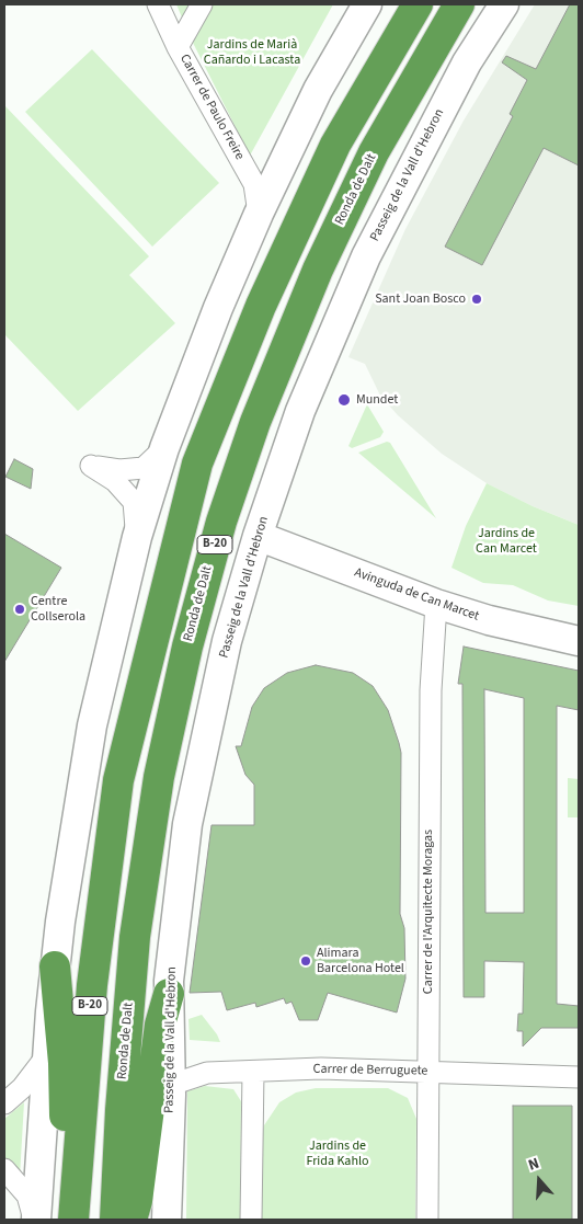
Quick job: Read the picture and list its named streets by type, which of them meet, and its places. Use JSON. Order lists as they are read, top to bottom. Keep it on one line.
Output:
{"streets":{"highway":["Ronda de Dalt","B-20"],"street":["Carrer de Paulo Freire","Passeig de la Vall d'Hebron","Avinguda de Can Marcet","Carrer de l'Arquitecte Moragas","Carrer de Berruguete"]},"crossings":[["Passeig de la Vall d'Hebron","Avinguda de Can Marcet"],["Passeig de la Vall d'Hebron","Carrer de Berruguete"],["Avinguda de Can Marcet","Carrer de l'Arquitecte Moragas"],["Carrer de l'Arquitecte Moragas","Carrer de Berruguete"]],"parks":["Jardins de Marià Cañardo i Lacasta","Jardins de Can Marcet","Jardins de Frida Kahlo"],"places":["Sant Joan Bosco","Mundet","Centre Collserola","Alimara Barcelona Hotel"],"north":"top"}
